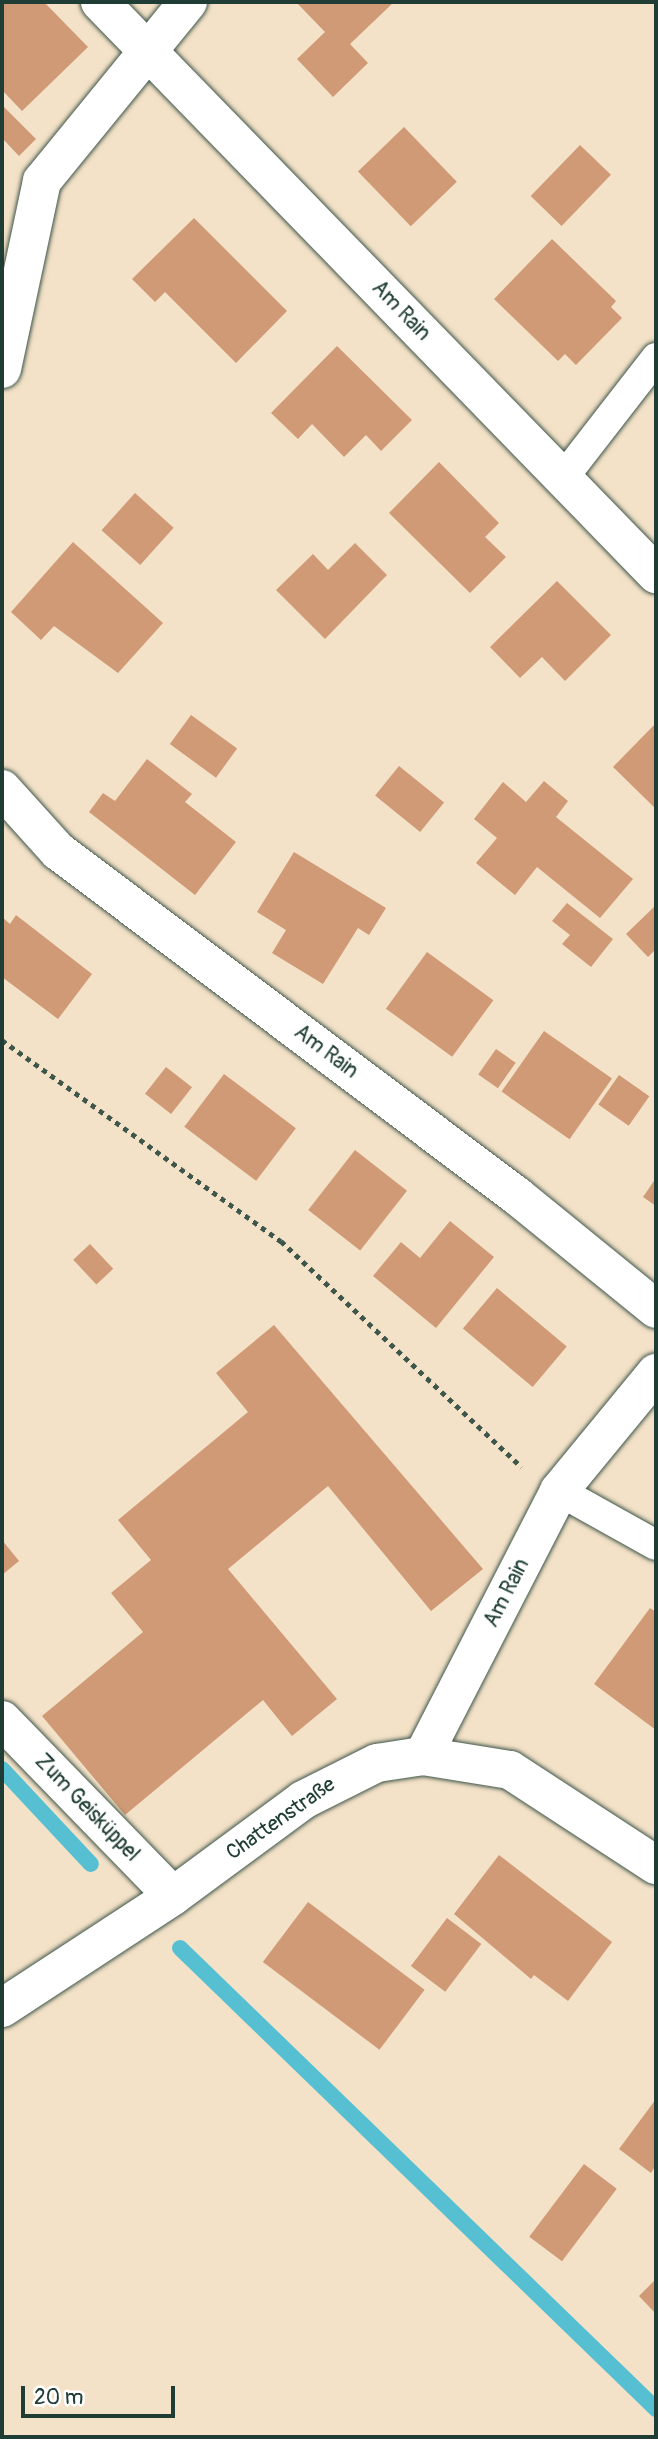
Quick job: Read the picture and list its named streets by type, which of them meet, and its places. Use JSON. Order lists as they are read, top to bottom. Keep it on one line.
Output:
{"streets":{"street":["Am Rain","Zum Geisküppel","Chattenstraße"]},"crossings":[["Am Rain","Chattenstraße"],["Zum Geisküppel","Chattenstraße"]],"scale_bar":"20 m"}
